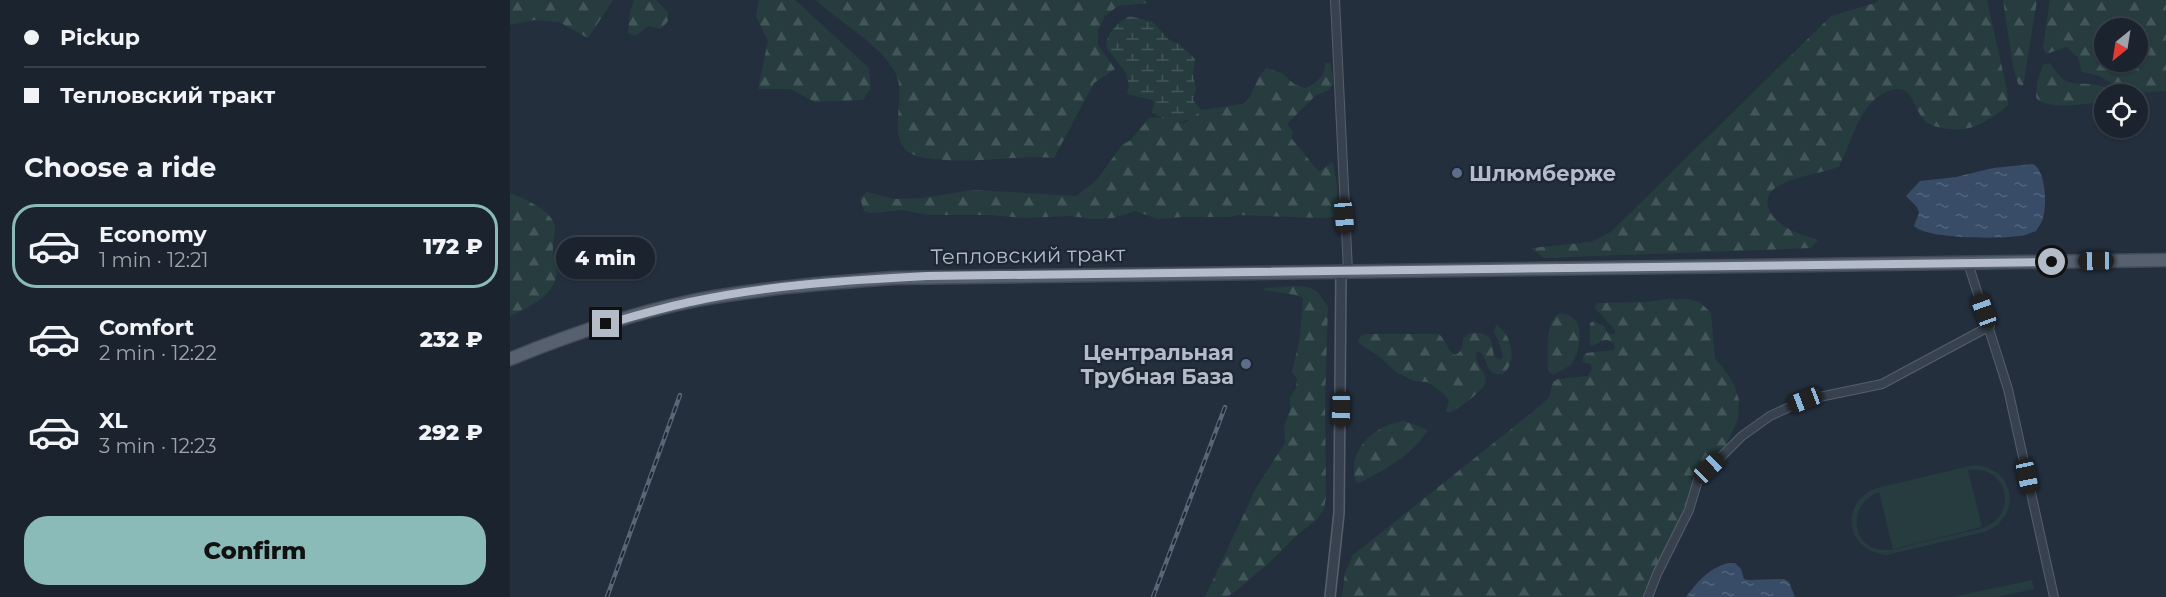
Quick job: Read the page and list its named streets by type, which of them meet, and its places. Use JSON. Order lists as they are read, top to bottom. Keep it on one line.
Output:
{"streets":{"main road":["Тепловский тракт"]},"places":["Шлюмберже","Центральная Трубная База"],"north":"bottom left","page":{"banner":["Pickup","Тепловский тракт"],"heading":"Choose a ride","list":[{"name":"Economy","note":"1 min · 12:21","value":"172 ₽"},{"name":"Comfort","note":"2 min · 12:22","value":"232 ₽"},{"name":"XL","note":"3 min · 12:23","value":"292 ₽"}],"bubble":"4 min","buttons":"Confirm"}}
